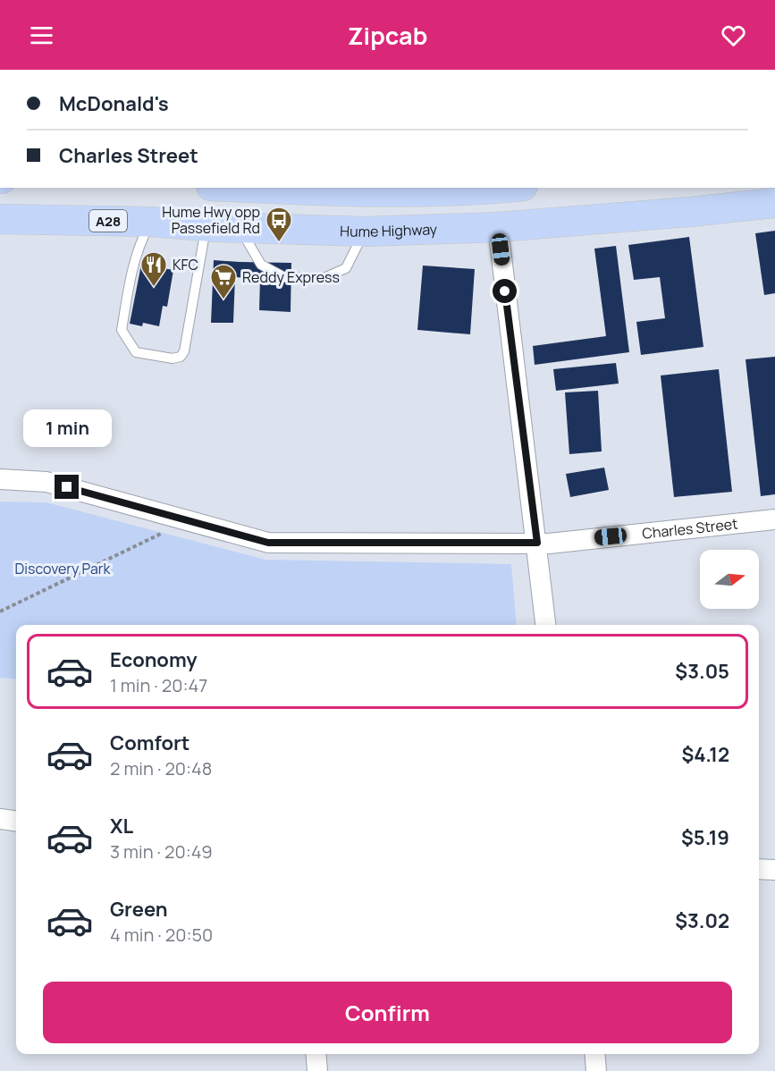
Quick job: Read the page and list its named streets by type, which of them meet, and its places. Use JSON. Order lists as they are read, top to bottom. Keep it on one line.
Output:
{"streets":{"highway":["A28","Hume Highway"],"street":["Charles Street"]},"parks":["Discovery Park"],"places":{"bus stop":["Hume Hwy opp Passefield Rd"],"restaurant":["KFC"],"supermarket":["Reddy Express"]},"north":"right","page":{"header":"Zipcab","banner":["McDonald's","Charles Street"],"bubble":"1 min","list":[{"name":"Economy","note":"1 min · 20:47","value":"$3.05"},{"name":"Comfort","note":"2 min · 20:48","value":"$4.12"},{"name":"XL","note":"3 min · 20:49","value":"$5.19"},{"name":"Green","note":"4 min · 20:50","value":"$3.02"}],"buttons":"Confirm"}}
